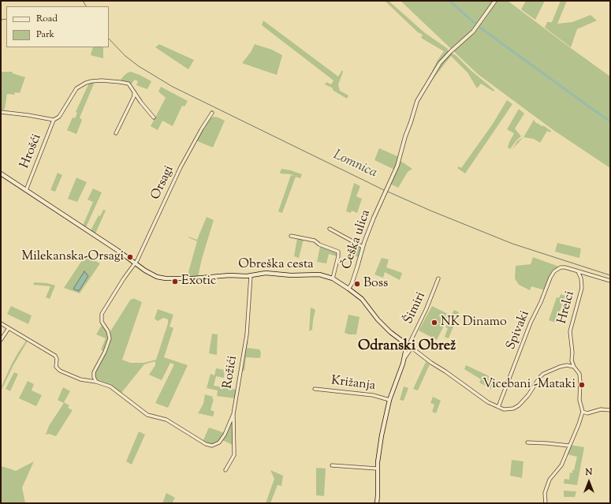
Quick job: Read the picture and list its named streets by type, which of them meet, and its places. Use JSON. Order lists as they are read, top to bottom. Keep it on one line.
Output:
{"streets":{"main road":["Obreška cesta"],"street":["Hrošći","Orsagi","Češka ulica","Hrelci","Šimiri","Spivaki","Rožići","Križanja"]},"crossings":[["Hrošći","Obreška cesta"],["Orsagi","Obreška cesta"],["Češka ulica","Obreška cesta"],["Obreška cesta","Hrelci"],["Obreška cesta","Šimiri"],["Obreška cesta","Spivaki"],["Obreška cesta","Rožići"],["Hrelci","Spivaki"]],"districts":["Odranski Obrež"],"water":["Lomnica"],"places":["Milekanska-Orsagi","Exotic","Boss","NK Dinamo","Vicebani -Mataki"],"legend":["Road","Park"],"north":"top"}
